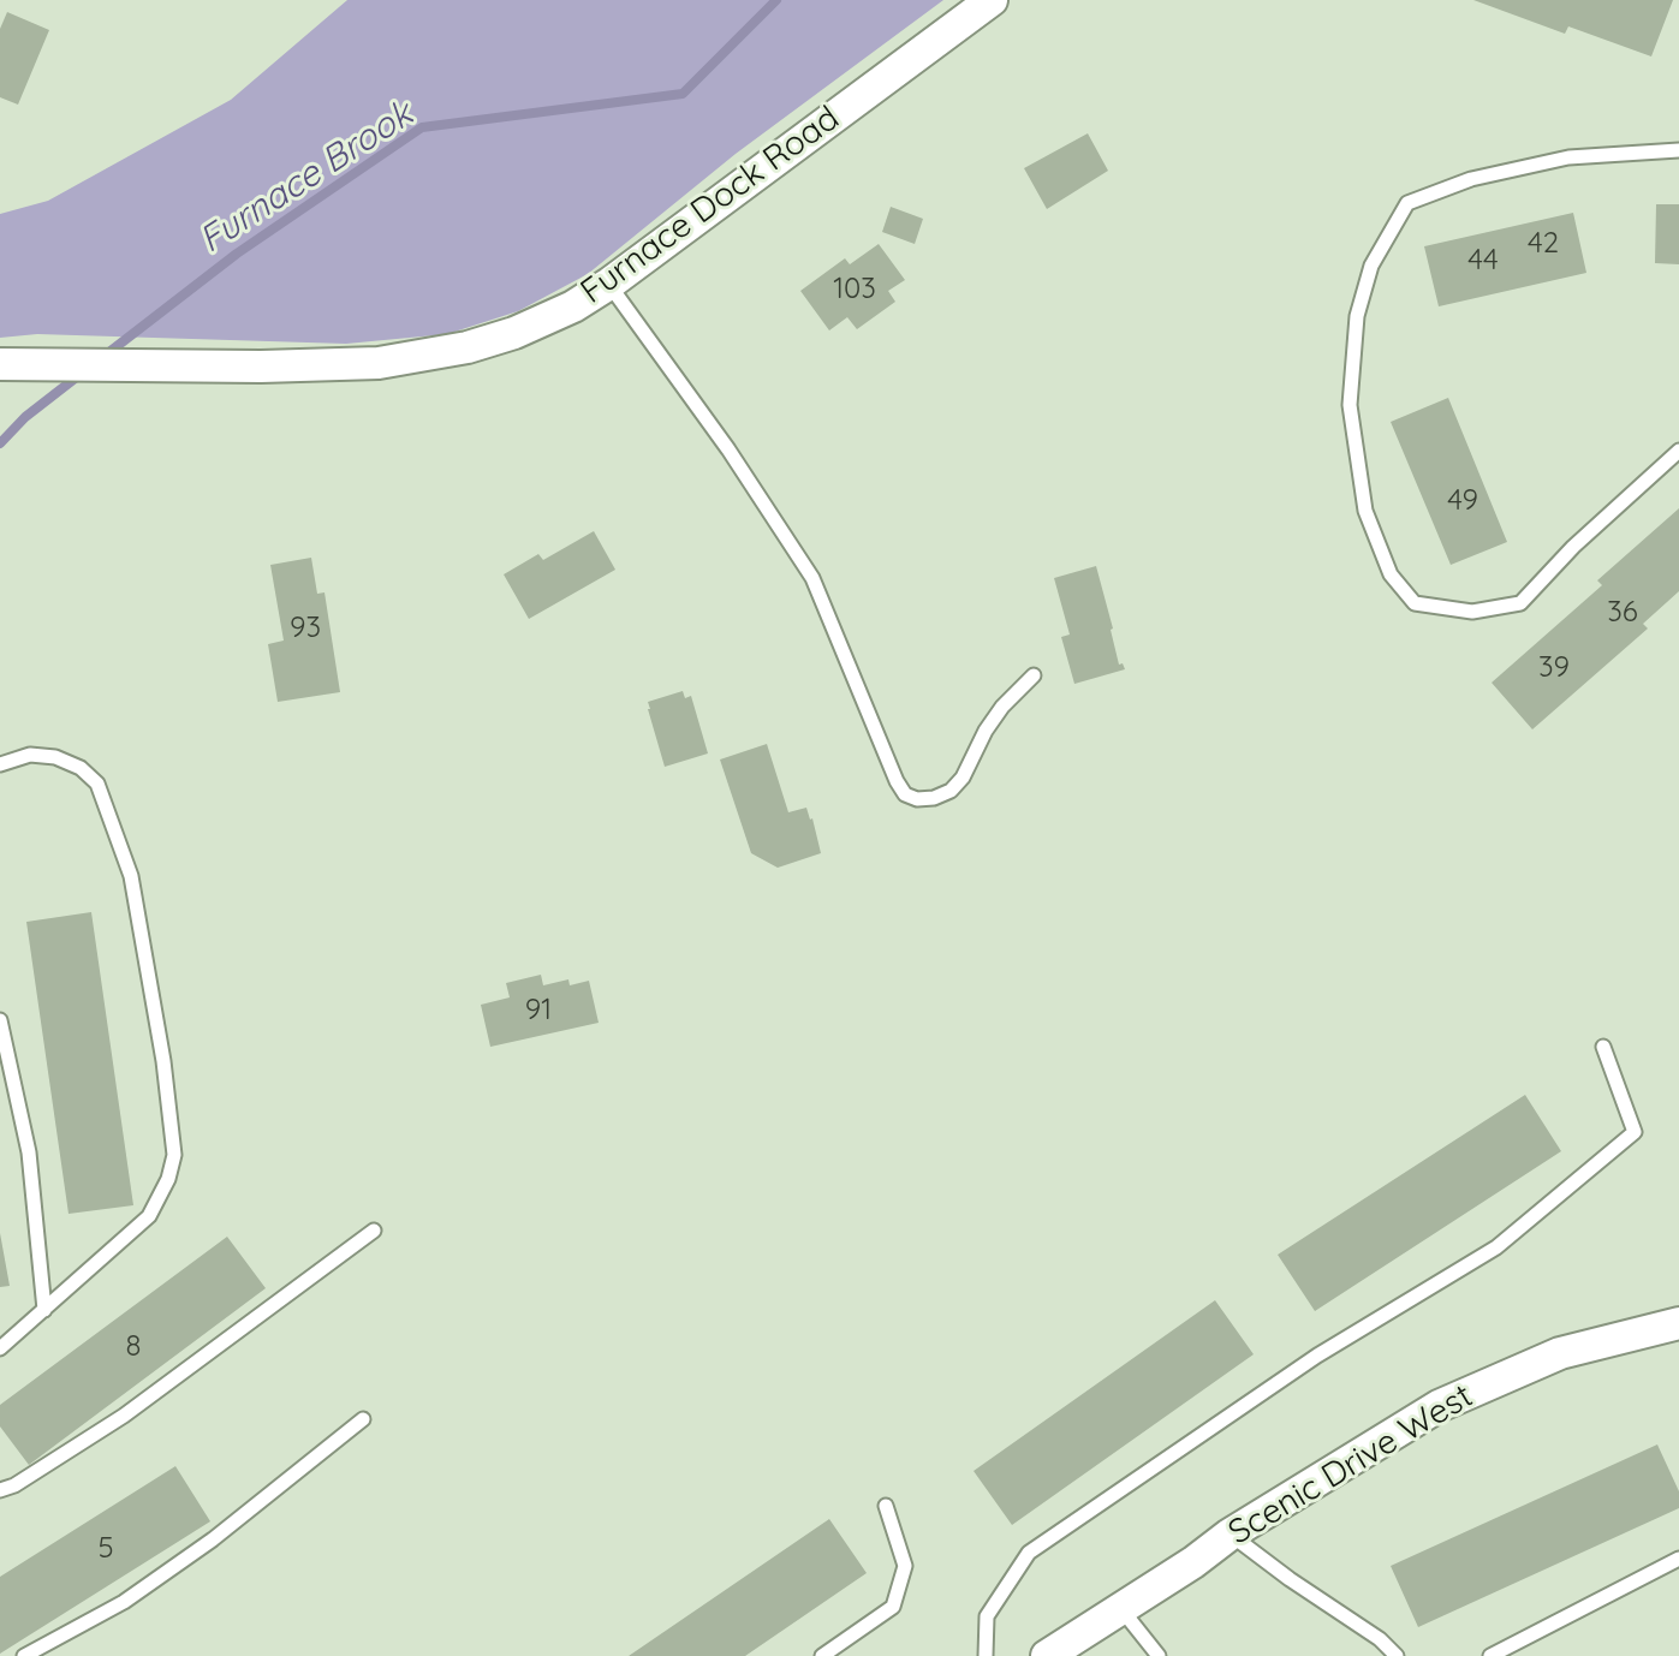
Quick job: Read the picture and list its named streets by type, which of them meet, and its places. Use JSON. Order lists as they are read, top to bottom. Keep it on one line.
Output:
{"streets":{"street":["Furnace Dock Road","Scenic Drive West"]},"water":["Furnace Brook"],"house_numbers":["42","44","103","49","36","93","39","91","8","5"]}
